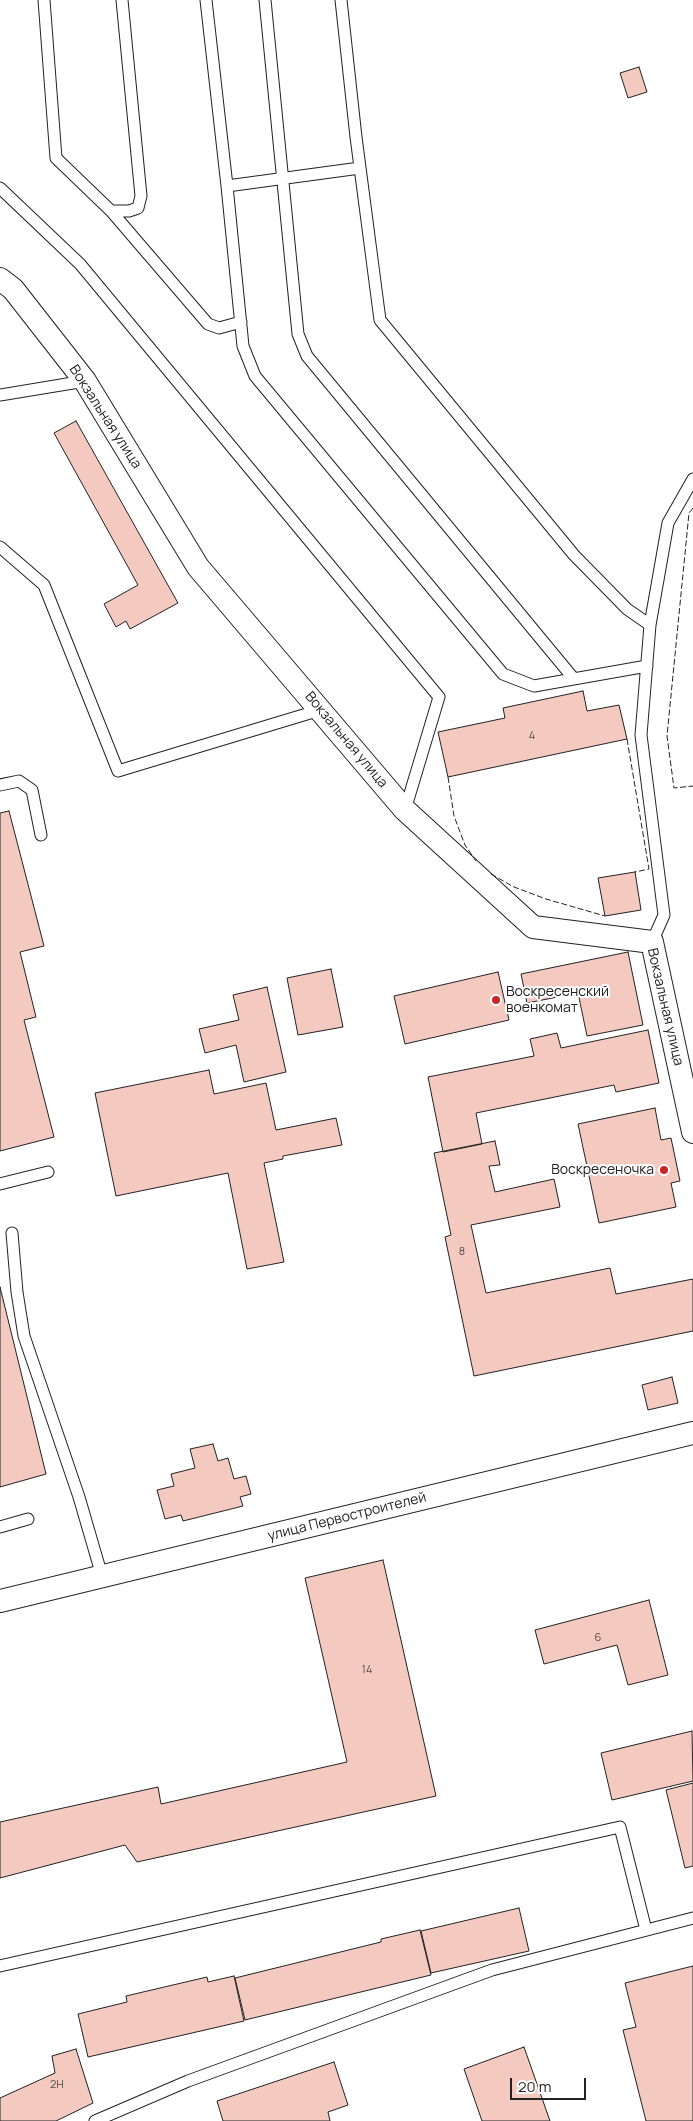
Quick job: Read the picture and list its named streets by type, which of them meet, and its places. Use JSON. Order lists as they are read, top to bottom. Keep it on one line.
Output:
{"streets":{"street":["Вокзальная улица","улица Первостроителей"]},"places":["Воскресенский военкомат","Воскресеночка"],"house_numbers":["4","8","6","14","2Н"],"scale_bar":"20 m"}
